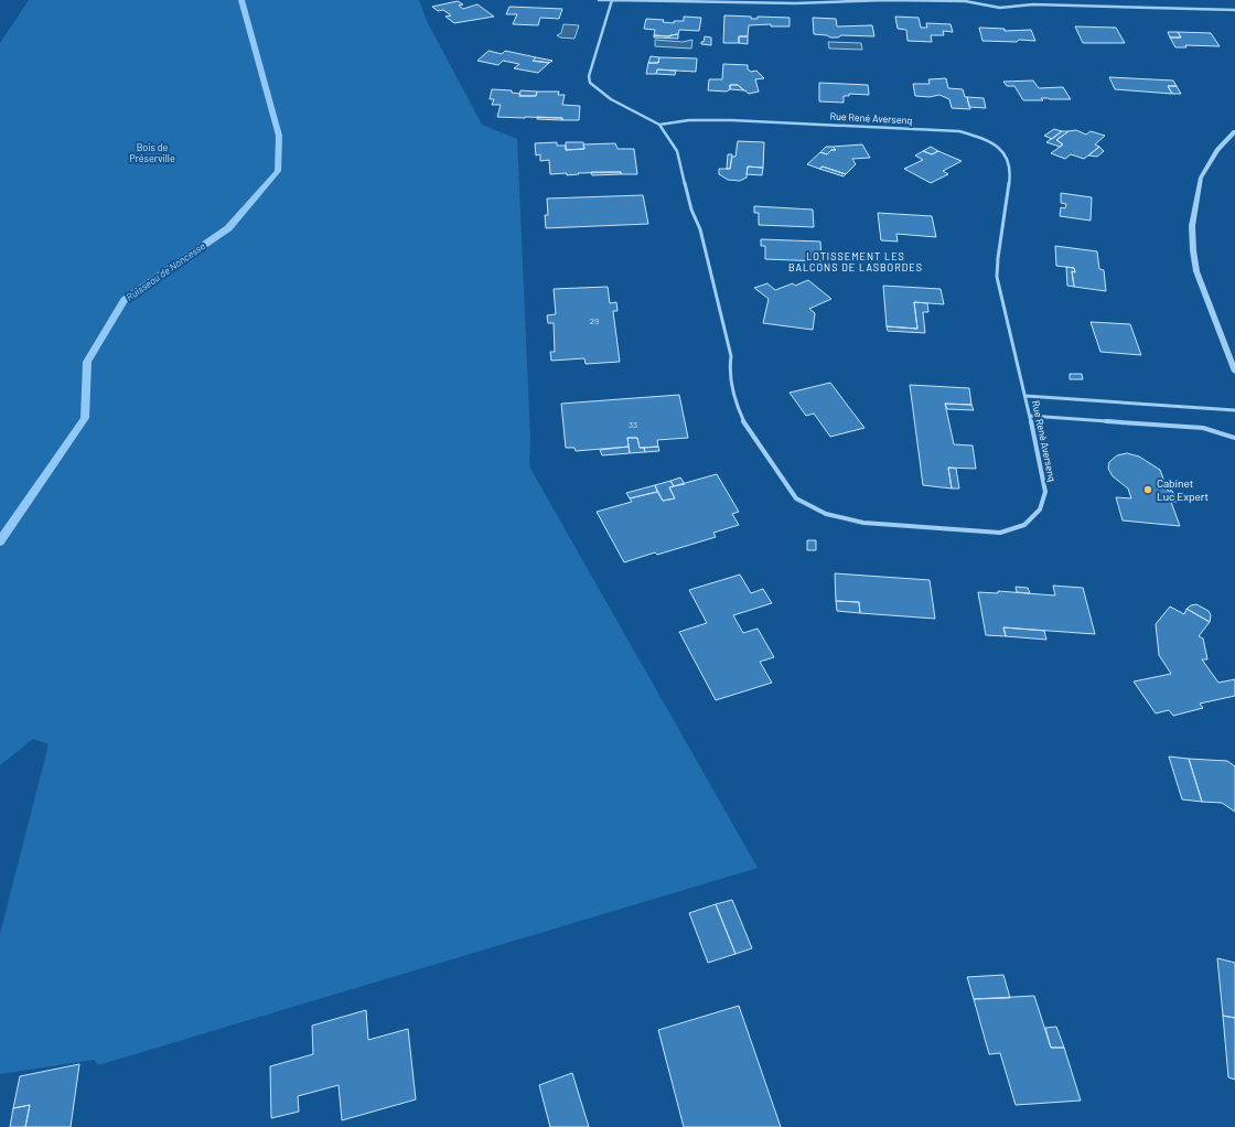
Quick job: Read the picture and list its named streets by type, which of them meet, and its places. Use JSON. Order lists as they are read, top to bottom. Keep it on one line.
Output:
{"streets":{"street":["Rue René Aversenq"]},"districts":["LOTISSEMENT LES BALCONS DE LASBORDES"],"water":["Ruisseau de Noncesse"],"parks":["Bois de Préserville"],"places":["Cabinet Luc Expert"],"house_numbers":["29","33"]}
